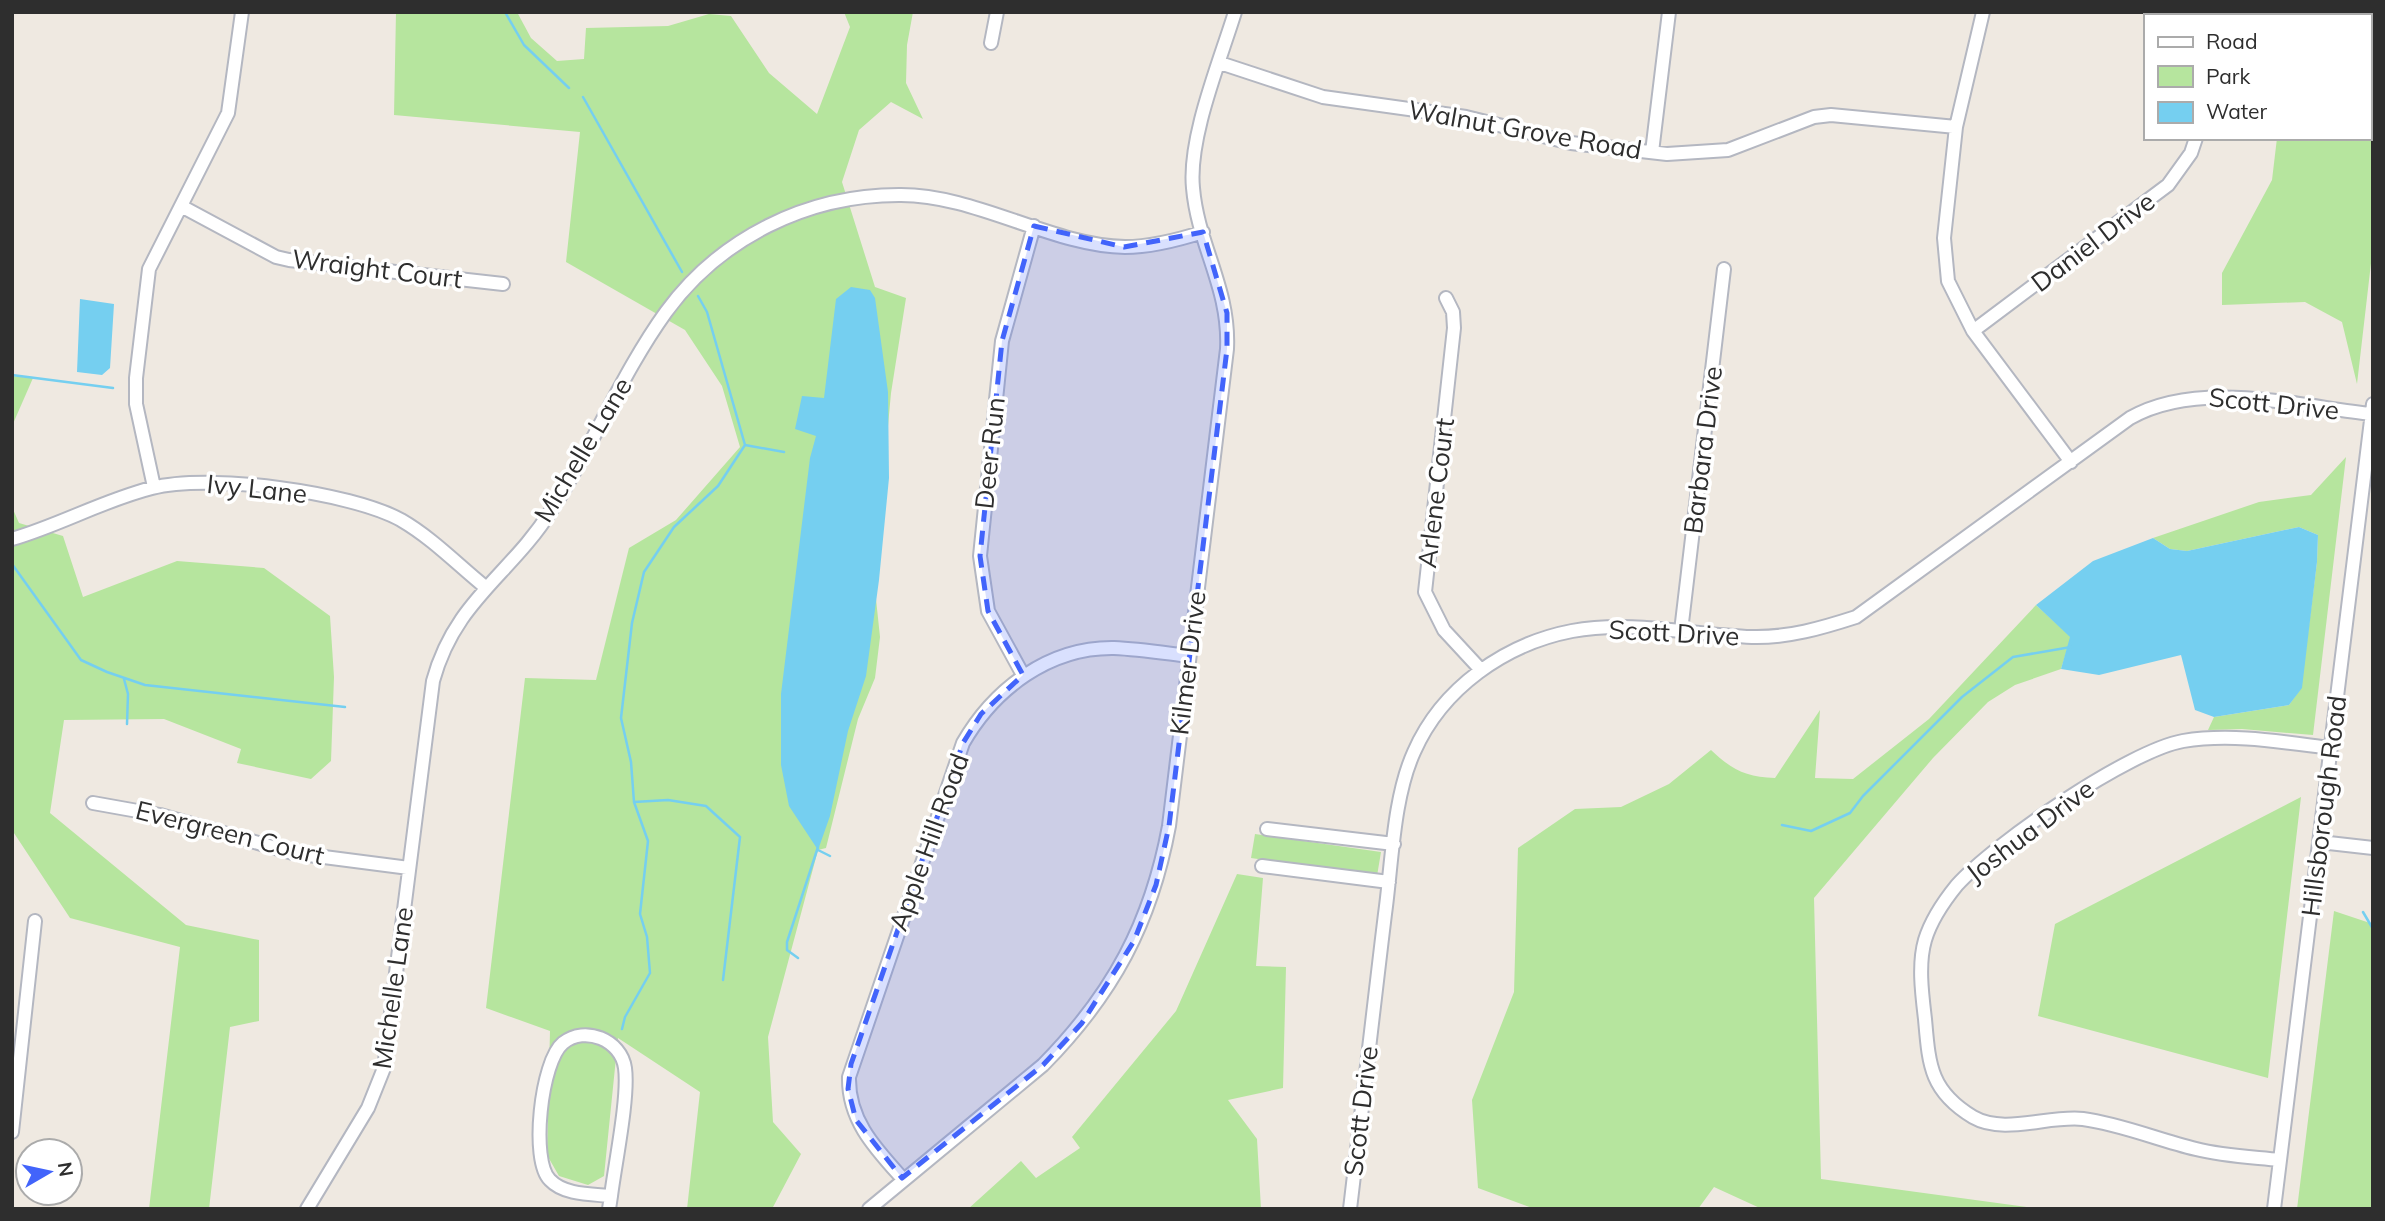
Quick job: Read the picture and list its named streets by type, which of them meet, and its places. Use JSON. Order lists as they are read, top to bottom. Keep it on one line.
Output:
{"streets":{"street":["Walnut Grove Road","Daniel Drive","Wraight Court","Scott Drive","Michelle Lane","Barbara Drive","Deer Run","Ivy Lane","Arlene Court","Kilmer Drive","Hillsborough Road","Joshua Drive","Evergreen Court","Apple Hill Road"]},"crossings":[["Walnut Grove Road","Kilmer Drive"],["Scott Drive","Barbara Drive"],["Scott Drive","Arlene Court"],["Scott Drive","Hillsborough Road"],["Michelle Lane","Deer Run"],["Michelle Lane","Ivy Lane"],["Michelle Lane","Kilmer Drive"],["Michelle Lane","Evergreen Court"],["Deer Run","Apple Hill Road"],["Kilmer Drive","Apple Hill Road"],["Hillsborough Road","Joshua Drive"]],"legend":["Road","Park","Water"],"north":"right"}
